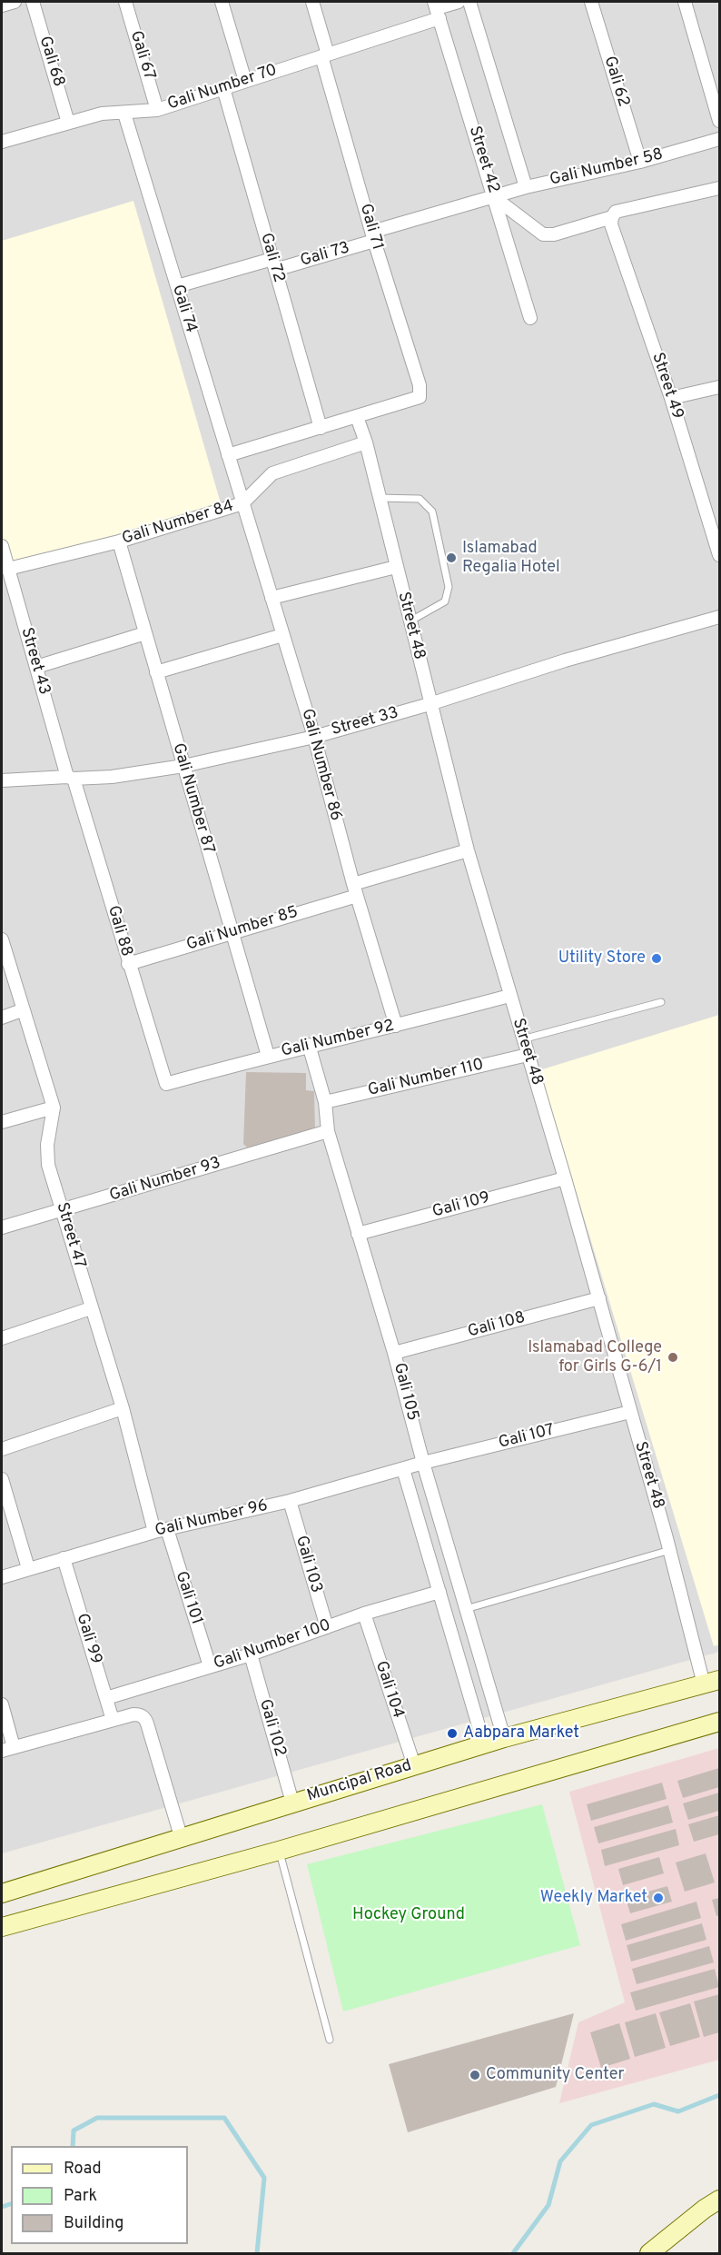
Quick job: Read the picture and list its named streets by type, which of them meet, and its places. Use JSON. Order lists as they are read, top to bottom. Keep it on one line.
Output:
{"streets":{"street":["Gali 67","Gali 68","Gali 62","Gali Number 70","Street 42","Gali Number 58","Gali 71","Gali 73","Gali 72","Gali 74","Street 49","Gali Number 84","Street 48","Street 43","Street 33","Gali Number 86","Gali Number 87","Gali Number 85","Gali 88","Gali Number 92","Gali Number 110","Gali Number 93","Gali 109","Street 47","Gali 108","Gali 105","Gali 107","Gali Number 96","Gali 103","Gali 101","Gali 99","Gali Number 100","Gali 104","Gali 102","Muncipal Road"]},"crossings":[["Gali 67","Gali Number 70"],["Gali 68","Gali Number 70"],["Gali 62","Gali Number 58"],["Gali Number 70","Street 42"],["Gali Number 70","Gali 71"],["Gali Number 70","Gali 72"],["Gali Number 70","Gali 74"],["Street 42","Gali Number 58"],["Street 42","Gali 73"],["Gali Number 58","Gali 73"],["Gali 71","Gali 73"],["Gali 71","Street 48"],["Gali 73","Gali 72"],["Gali 73","Gali 74"],["Gali 74","Gali Number 84"],["Gali 74","Gali Number 86"],["Gali Number 84","Street 48"],["Gali Number 84","Street 43"],["Gali Number 84","Gali Number 86"],["Gali Number 84","Gali Number 87"],["Street 48","Street 33"],["Street 48","Gali Number 85"],["Street 48","Gali Number 92"],["Street 48","Gali Number 110"],["Street 48","Gali 109"],["Street 48","Gali 108"],["Street 48","Gali 107"],["Street 48","Muncipal Road"],["Street 43","Street 33"],["Street 43","Gali 88"],["Street 33","Gali Number 86"],["Street 33","Gali Number 87"],["Street 33","Gali 88"],["Gali Number 86","Gali Number 85"],["Gali Number 86","Gali Number 92"],["Gali Number 87","Gali Number 85"],["Gali Number 87","Gali Number 92"],["Gali Number 85","Gali 88"],["Gali 88","Gali Number 92"],["Gali Number 92","Gali 105"],["Gali Number 110","Gali 105"],["Gali Number 93","Street 47"],["Gali Number 93","Gali 105"],["Gali 109","Gali 105"],["Street 47","Gali Number 96"],["Street 47","Gali 101"],["Gali 108","Gali 105"],["Gali 105","Gali 107"],["Gali 105","Gali Number 96"],["Gali 105","Muncipal Road"],["Gali 107","Gali Number 96"],["Gali Number 96","Gali 103"],["Gali Number 96","Gali 101"],["Gali Number 96","Gali 99"],["Gali 103","Gali Number 100"],["Gali 101","Gali Number 100"],["Gali 99","Gali Number 100"],["Gali Number 100","Gali 104"],["Gali Number 100","Gali 102"],["Gali 104","Muncipal Road"],["Gali 102","Muncipal Road"]],"parks":["Hockey Ground"],"places":["Islamabad Regalia Hotel","Utility Store","Islamabad College for Girls G-6/1","Aabpara Market","Weekly Market","Community Center"],"legend":["Road","Park","Building"]}
